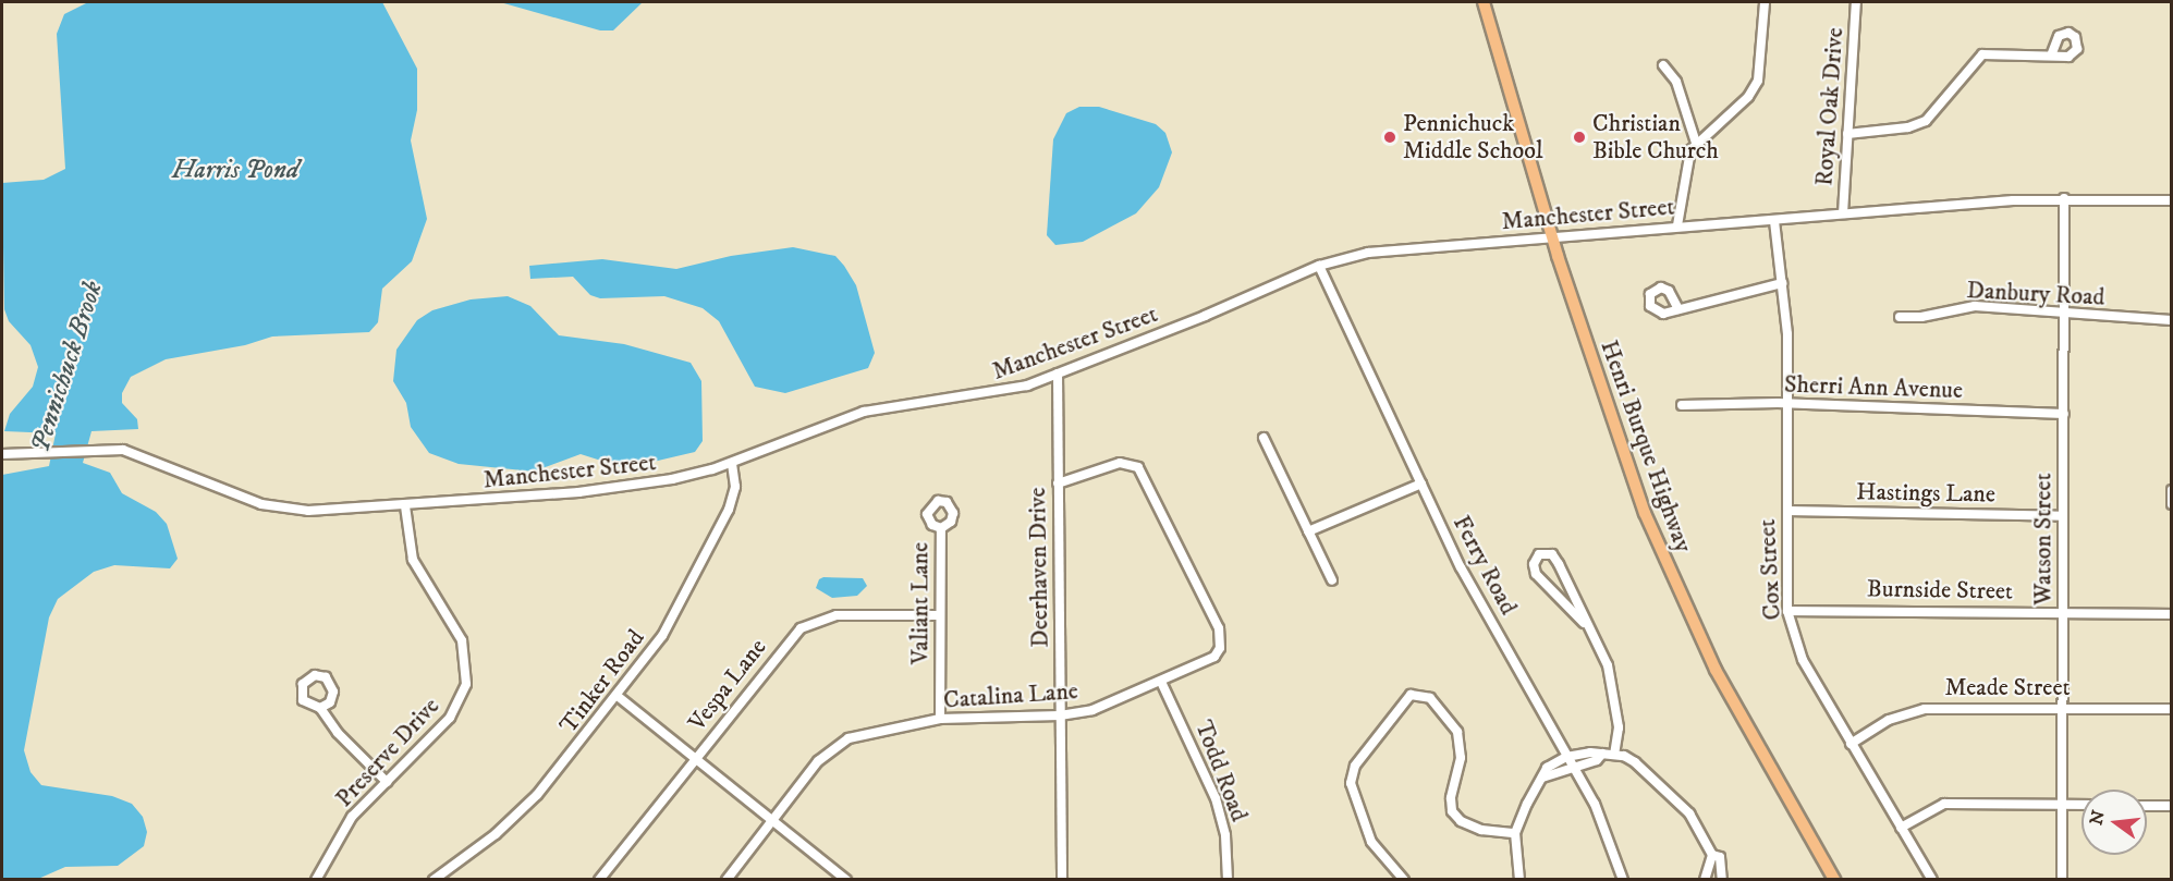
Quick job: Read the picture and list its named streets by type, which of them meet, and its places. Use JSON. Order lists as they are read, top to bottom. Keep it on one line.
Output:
{"streets":{"main road":["Henri Burque Highway"],"street":["Royal Oak Drive","Manchester Street","Danbury Road","Sherri Ann Avenue","Hastings Lane","Watson Street","Ferry Road","Deerhaven Drive","Cox Street","Burnside Street","Valiant Lane","Tinker Road","Vespa Lane","Meade Street","Catalina Lane","Preserve Drive","Todd Road"]},"crossings":[["Royal Oak Drive","Manchester Street"],["Manchester Street","Henri Burque Highway"],["Manchester Street","Watson Street"],["Manchester Street","Ferry Road"],["Manchester Street","Deerhaven Drive"],["Manchester Street","Cox Street"],["Manchester Street","Tinker Road"],["Manchester Street","Preserve Drive"],["Danbury Road","Watson Street"],["Sherri Ann Avenue","Watson Street"],["Sherri Ann Avenue","Cox Street"],["Hastings Lane","Watson Street"],["Hastings Lane","Cox Street"],["Watson Street","Burnside Street"],["Watson Street","Meade Street"],["Deerhaven Drive","Catalina Lane"],["Cox Street","Burnside Street"],["Cox Street","Meade Street"],["Valiant Lane","Vespa Lane"],["Valiant Lane","Catalina Lane"],["Catalina Lane","Todd Road"]],"water":["Harris Pond","Pennichuck Brook"],"places":["Pennichuck Middle School","Christian Bible Church"],"north":"left"}
